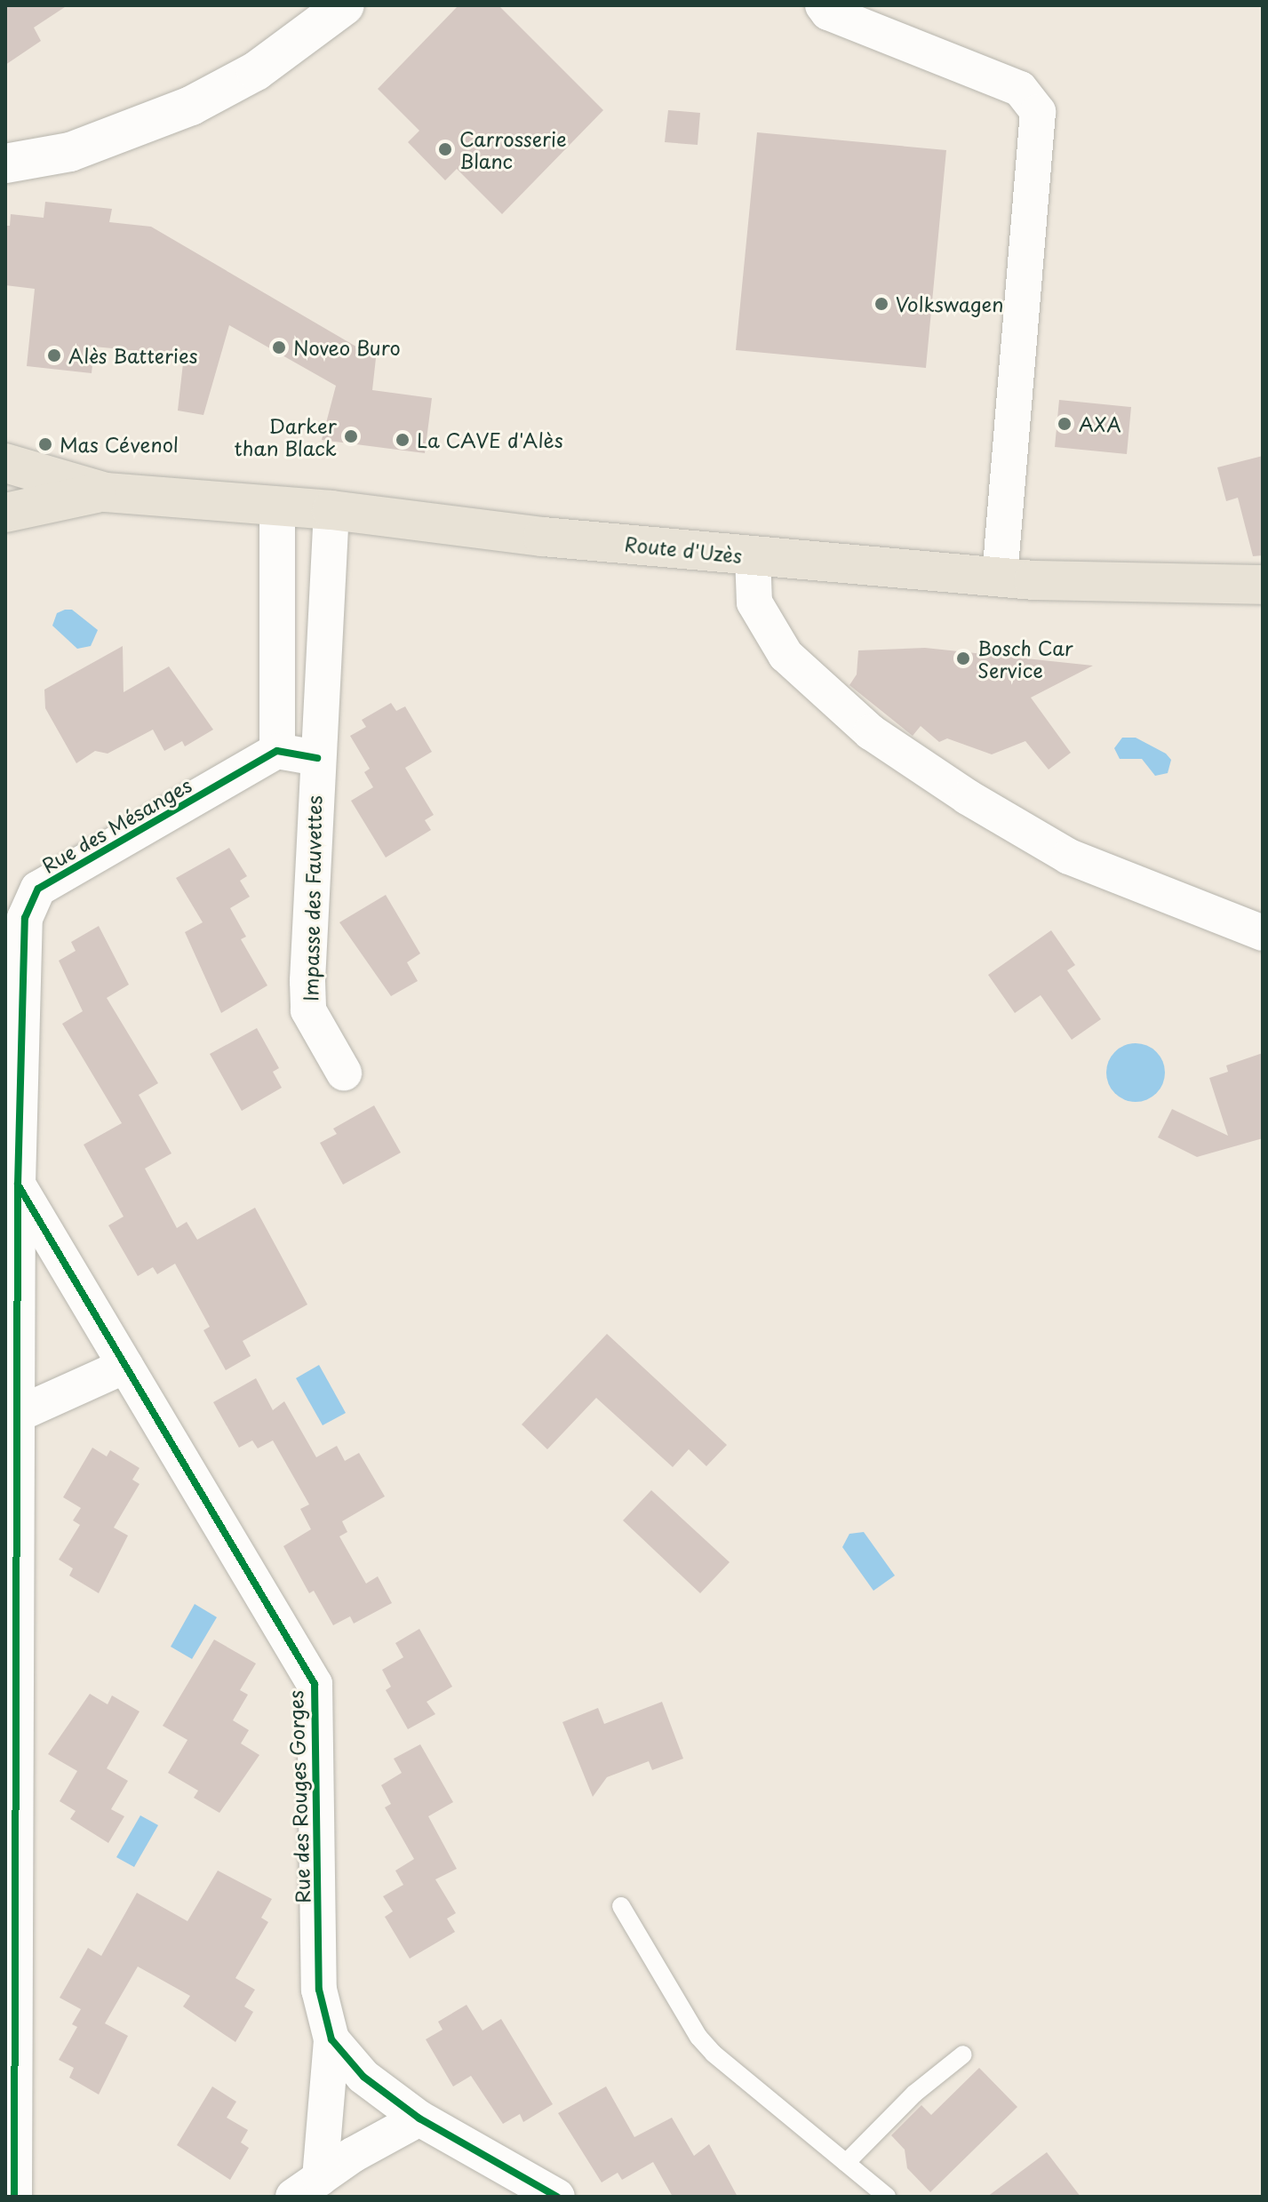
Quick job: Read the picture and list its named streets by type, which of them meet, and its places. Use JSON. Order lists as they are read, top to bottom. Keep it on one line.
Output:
{"streets":{"main road":["Route d'Uzès"],"street":["Rue des Mésanges","Impasse des Fauvettes","Rue des Rouges Gorges"]},"crossings":[["Rue des Mésanges","Rue des Rouges Gorges"]],"places":["Carrosserie Blanc","Volkswagen","Noveo Buro","Alès Batteries","AXA","Darker than Black","La CAVE d'Alès","Mas Cévenol","Bosch Car Service"]}
